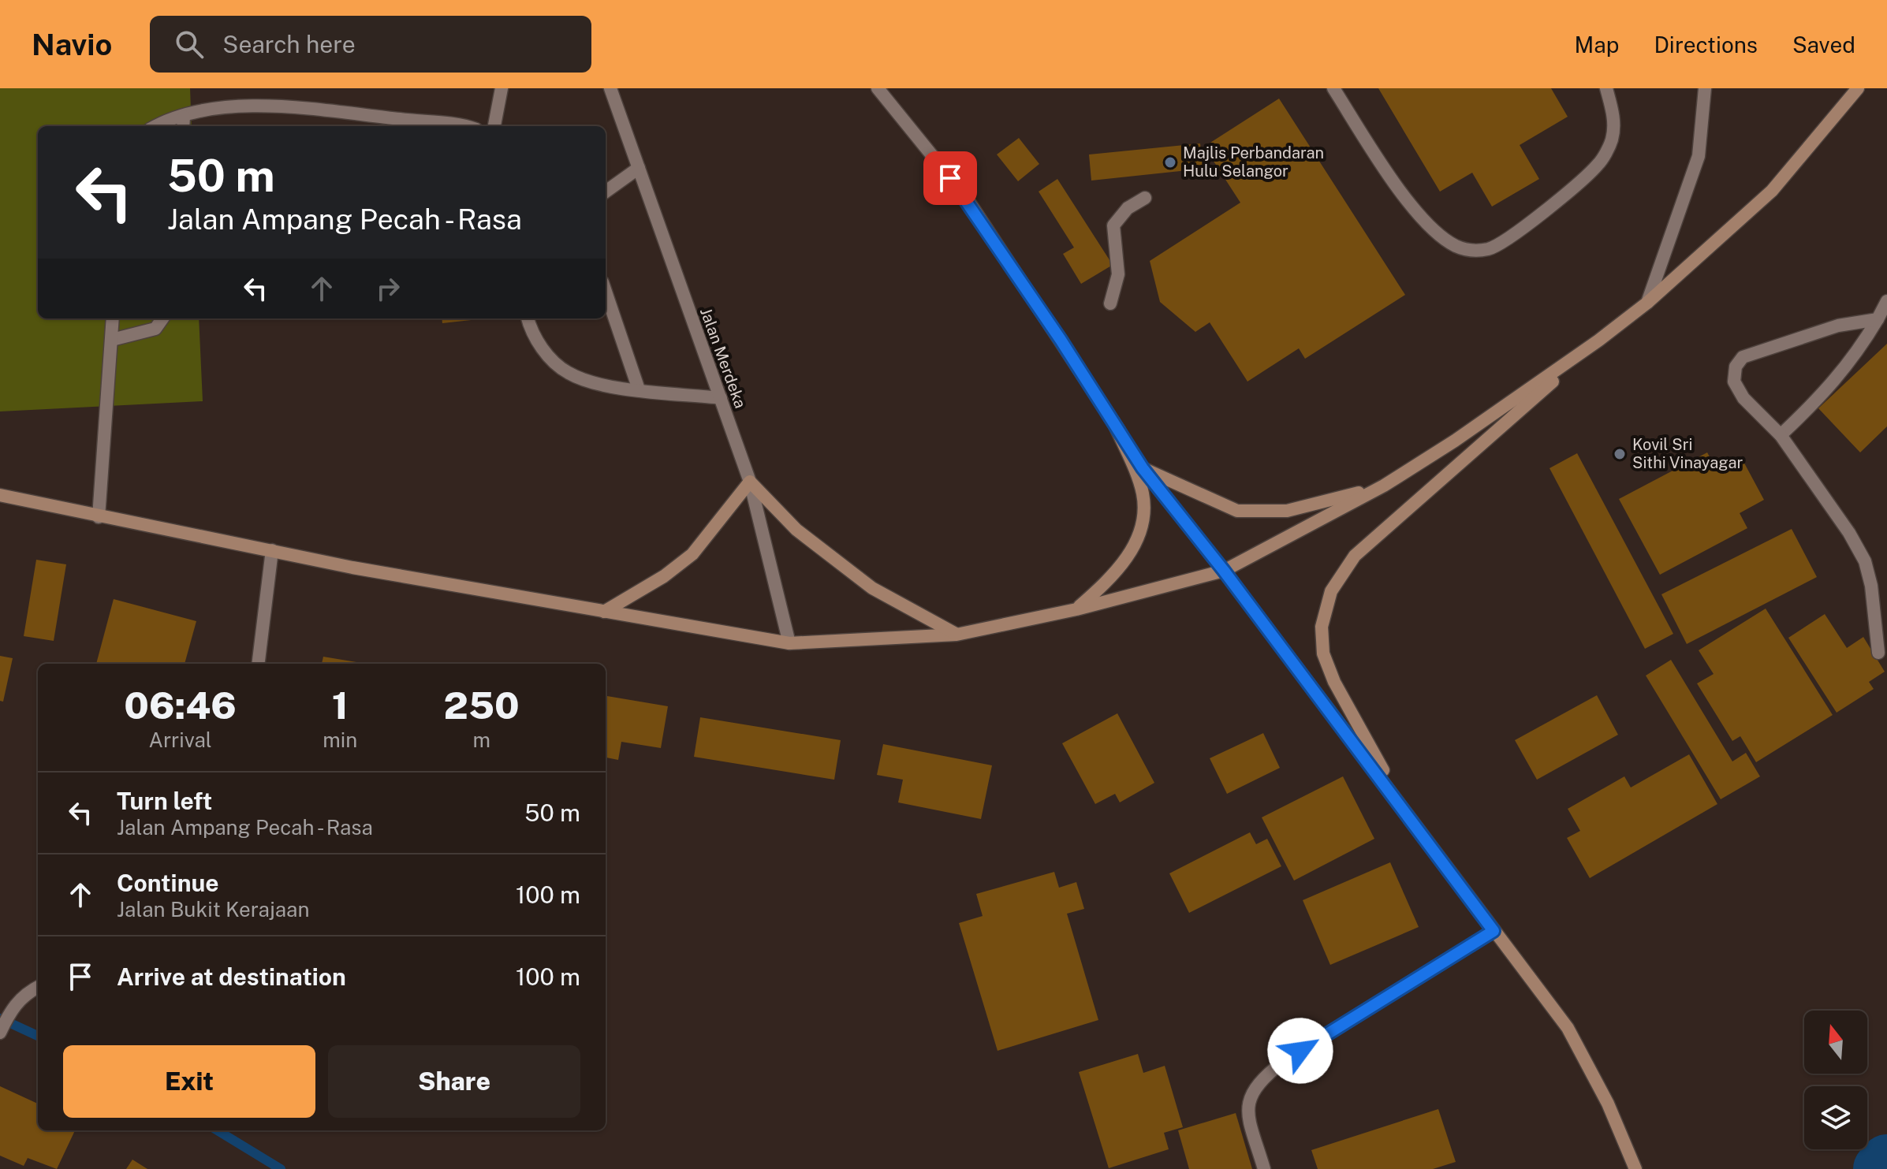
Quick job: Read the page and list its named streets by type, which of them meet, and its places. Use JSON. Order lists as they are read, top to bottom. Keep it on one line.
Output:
{"streets":{"street":["Jalan Merdeka"]},"places":["Majlis Perbandaran Hulu Selangor","Kovil Sri Sithi Vinayagar"],"north":"top","page":{"header":"Navio","search":"Search here","nav":["Map","Directions","Saved"],"turn":["50 m","Jalan Ampang Pecah - Rasa"],"eta":["06:46","Arrival","1","min","250","m"],"list":[{"name":"Turn left","note":"Jalan Ampang Pecah - Rasa","value":"50 m"},{"name":"Continue","note":"Jalan Bukit Kerajaan","value":"100 m"},{"name":"Arrive at destination","value":"100 m"}],"buttons":["Exit","Share"]}}
